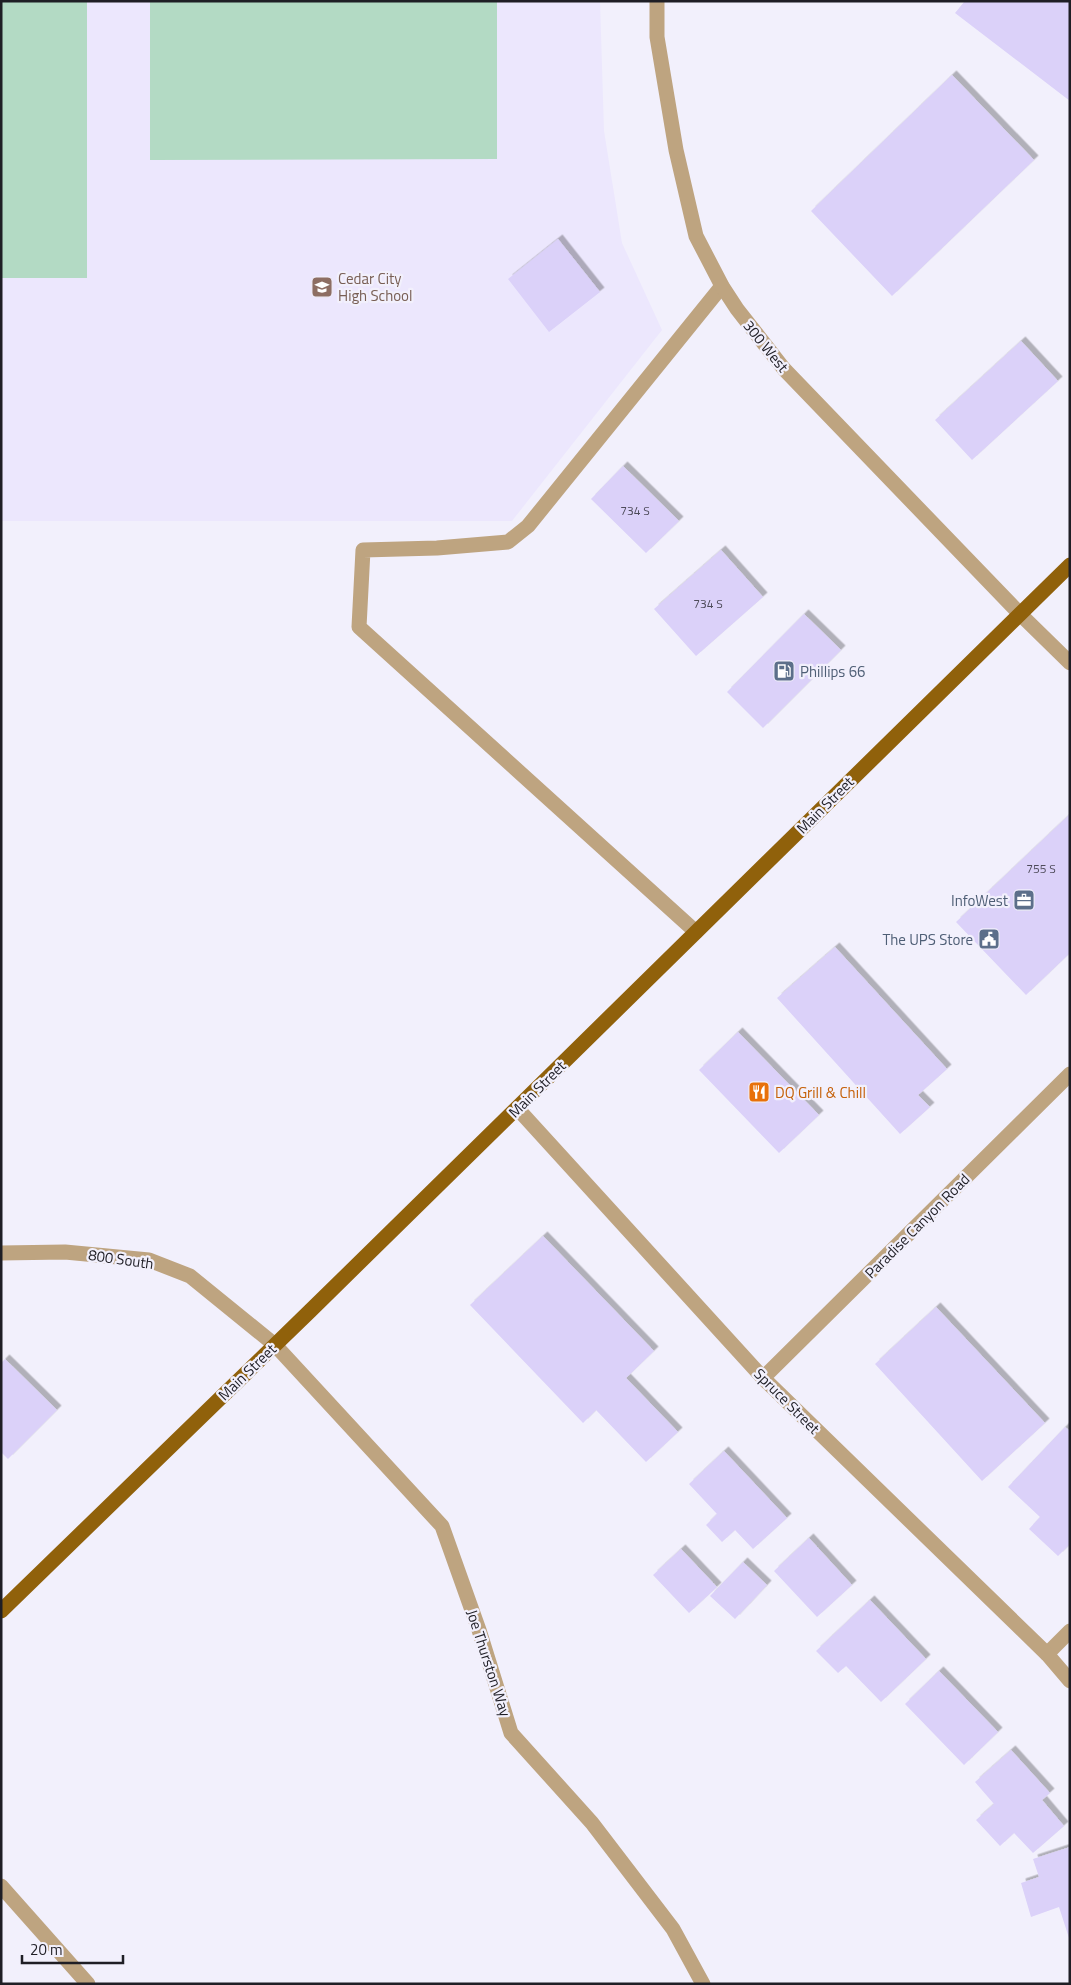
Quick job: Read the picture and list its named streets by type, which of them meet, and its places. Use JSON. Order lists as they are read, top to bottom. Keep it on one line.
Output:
{"streets":{"main road":["Main Street"],"street":["300 West","Paradise Canyon Road","800 South","Spruce Street","Joe Thurston Way"]},"crossings":[["300 West","Main Street"],["Main Street","800 South"],["Main Street","Spruce Street"],["Main Street","Joe Thurston Way"],["Paradise Canyon Road","Spruce Street"],["800 South","Joe Thurston Way"]],"places":{"school or university":["Cedar City High School"],"fuel station":["Phillips 66"],"office":["InfoWest"],"public building":["The UPS Store"],"restaurant":["DQ Grill & Chill"]},"house_numbers":["734 S","734 S","755 S"],"scale_bar":"20 m"}
